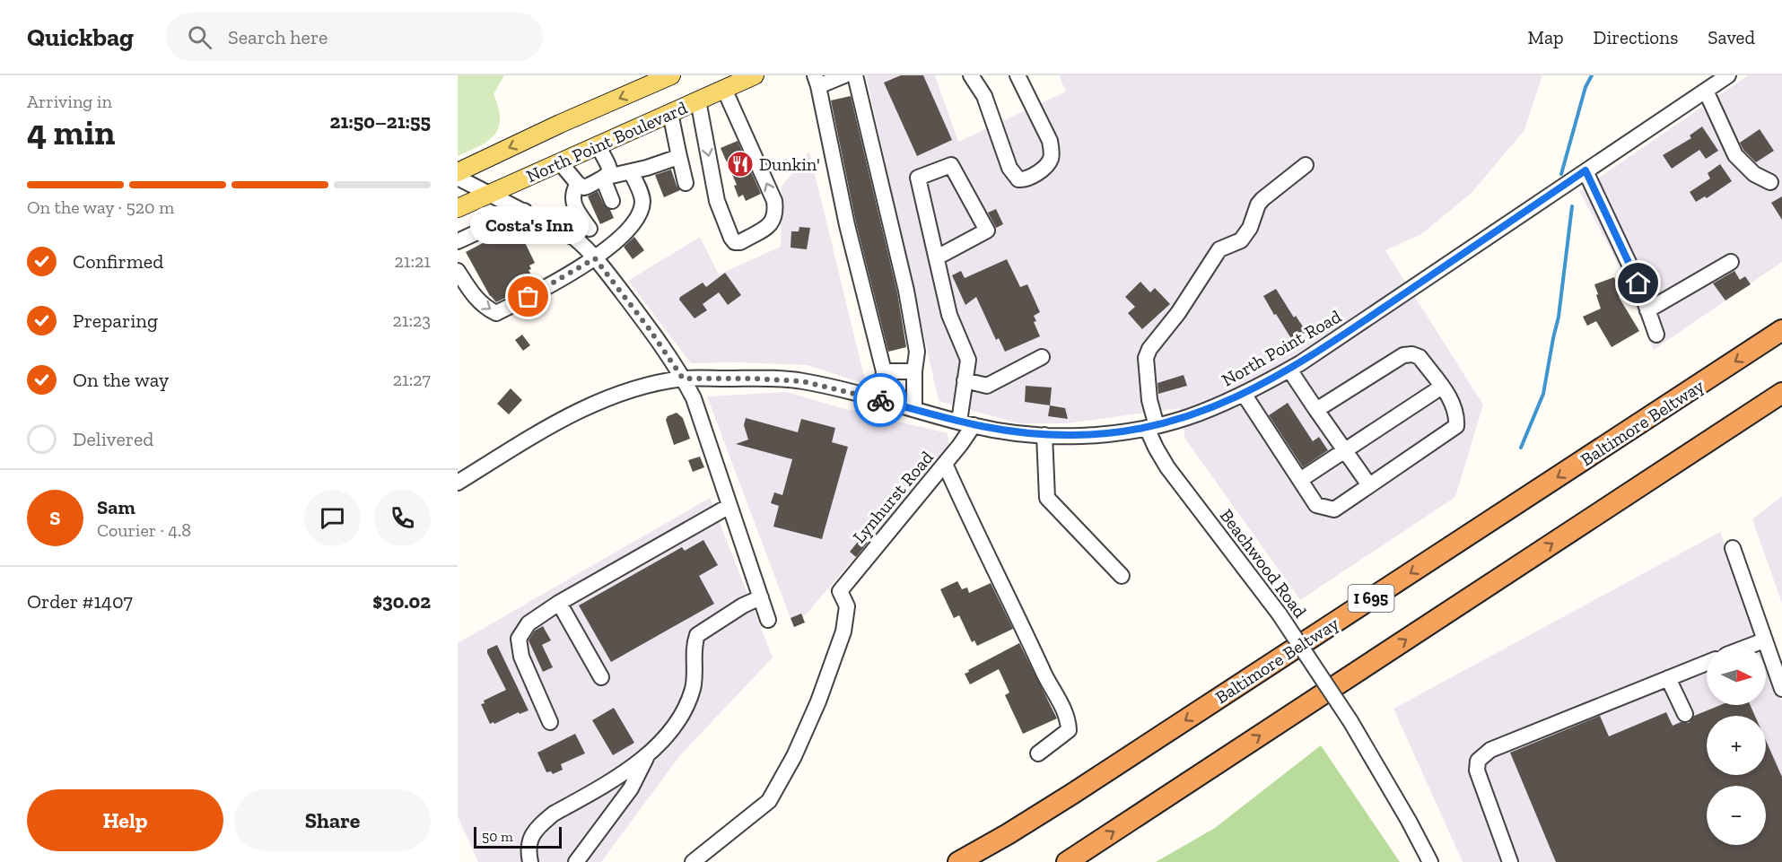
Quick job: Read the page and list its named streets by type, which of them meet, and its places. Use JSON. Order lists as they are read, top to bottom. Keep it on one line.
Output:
{"streets":{"highway":["Baltimore Beltway","I 695"],"main road":["North Point Boulevard"],"street":["North Point Road","Lynhurst Road","Beachwood Road"]},"crossings":[["North Point Road","Lynhurst Road"],["North Point Road","Beachwood Road"]],"places":{"restaurant":["Dunkin'"],"other":["Costa's Inn"]},"scale_bar":"50 m","north":"right","page":{"header":"Quickbag","search":"Search here","nav":["Map","Directions","Saved"],"heading":["4 min","Arriving in","21:50–21:55"],"panel":["Sam","Courier · 4.8","Order #1407","$30.02"],"bar":"On the way · 520 m","bubble":"Costa's Inn","list":[["Confirmed","21:21"],["Preparing","21:23"],["On the way","21:27"],"Delivered"],"round":"S","map_buttons":["+","−"],"buttons":["Help","Share"],"scale":"50 m"}}
